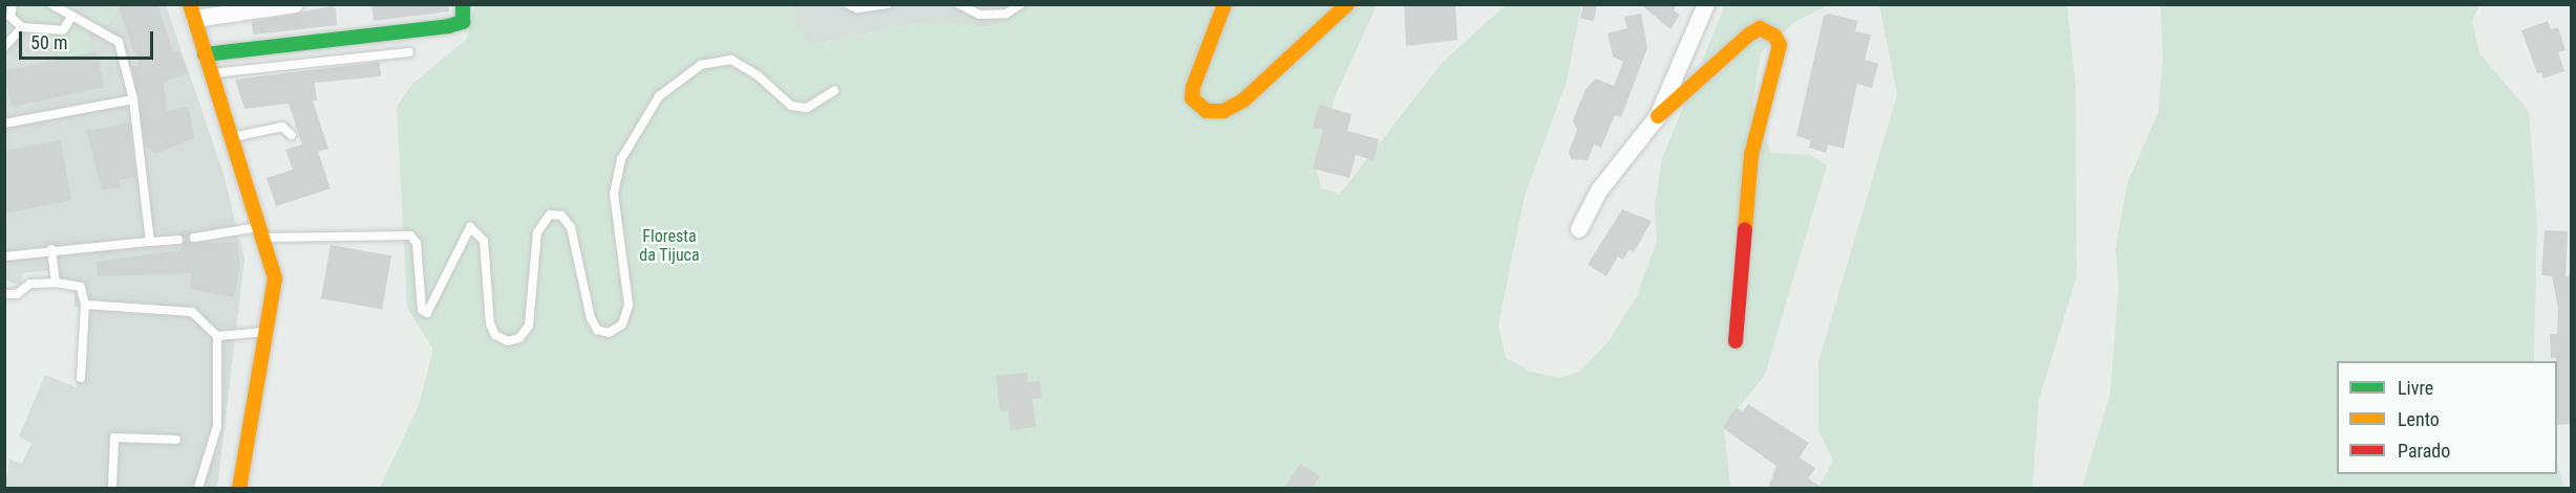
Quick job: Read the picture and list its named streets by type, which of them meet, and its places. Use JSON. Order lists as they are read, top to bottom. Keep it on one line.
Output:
{"parks":["Floresta da Tijuca"],"legend":["Livre","Lento","Parado"],"scale_bar":"50 m"}
